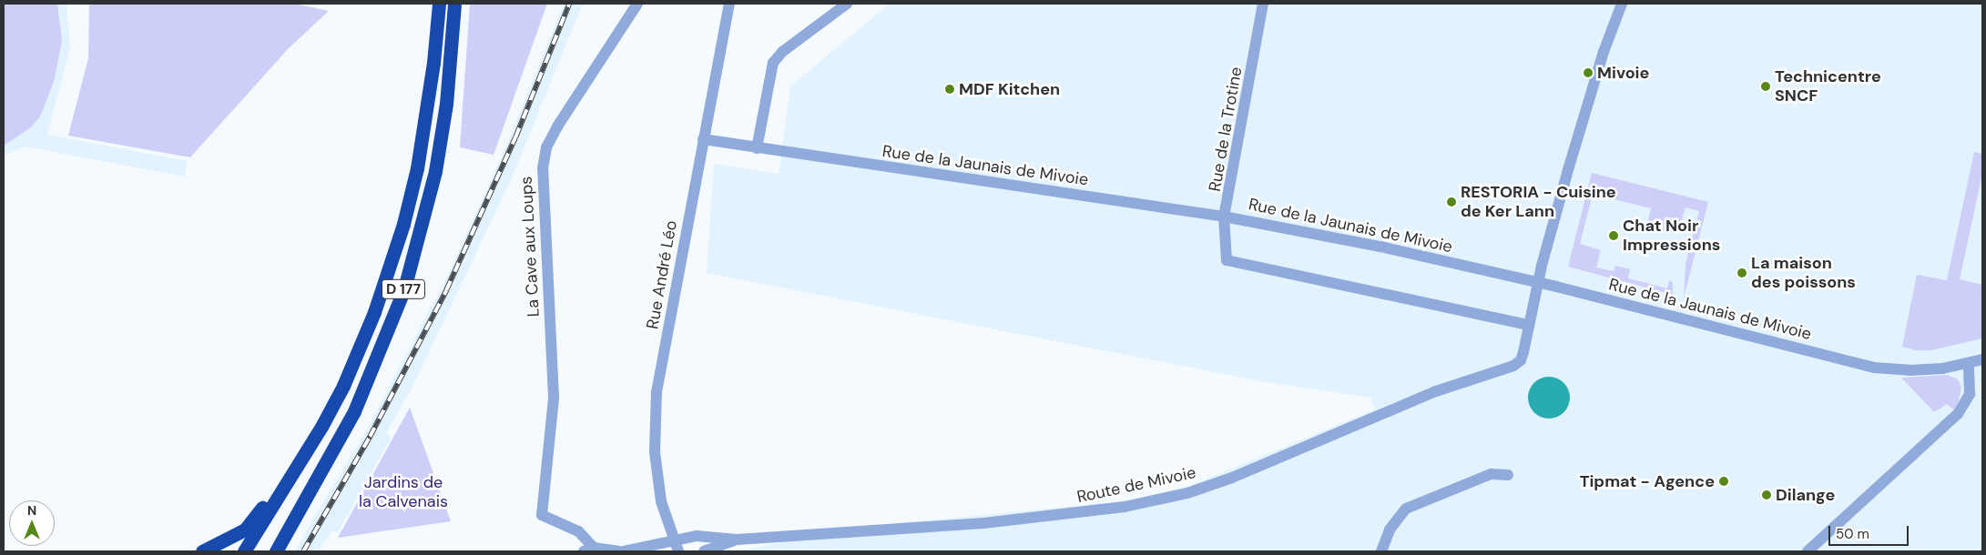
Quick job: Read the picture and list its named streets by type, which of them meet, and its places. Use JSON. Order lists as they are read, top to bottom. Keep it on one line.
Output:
{"streets":{"highway":["D 177"],"street":["Rue de la Trotine","Rue de la Jaunais de Mivoie","La Cave aux Loups","Rue André Léo","Route de Mivoie"]},"crossings":[["Rue de la Trotine","Rue de la Jaunais de Mivoie"],["Rue de la Trotine","Route de Mivoie"],["Rue de la Jaunais de Mivoie","Rue André Léo"],["Rue de la Jaunais de Mivoie","Route de Mivoie"],["Rue André Léo","Route de Mivoie"]],"parks":["Jardins de la Calvenais"],"places":["Mivoie","Technicentre SNCF","MDF Kitchen","RESTORIA - Cuisine de Ker Lann","Chat Noir Impressions","La maison des poissons","Tipmat - Agence","Dilange"],"scale_bar":"50 m","north":"top"}
